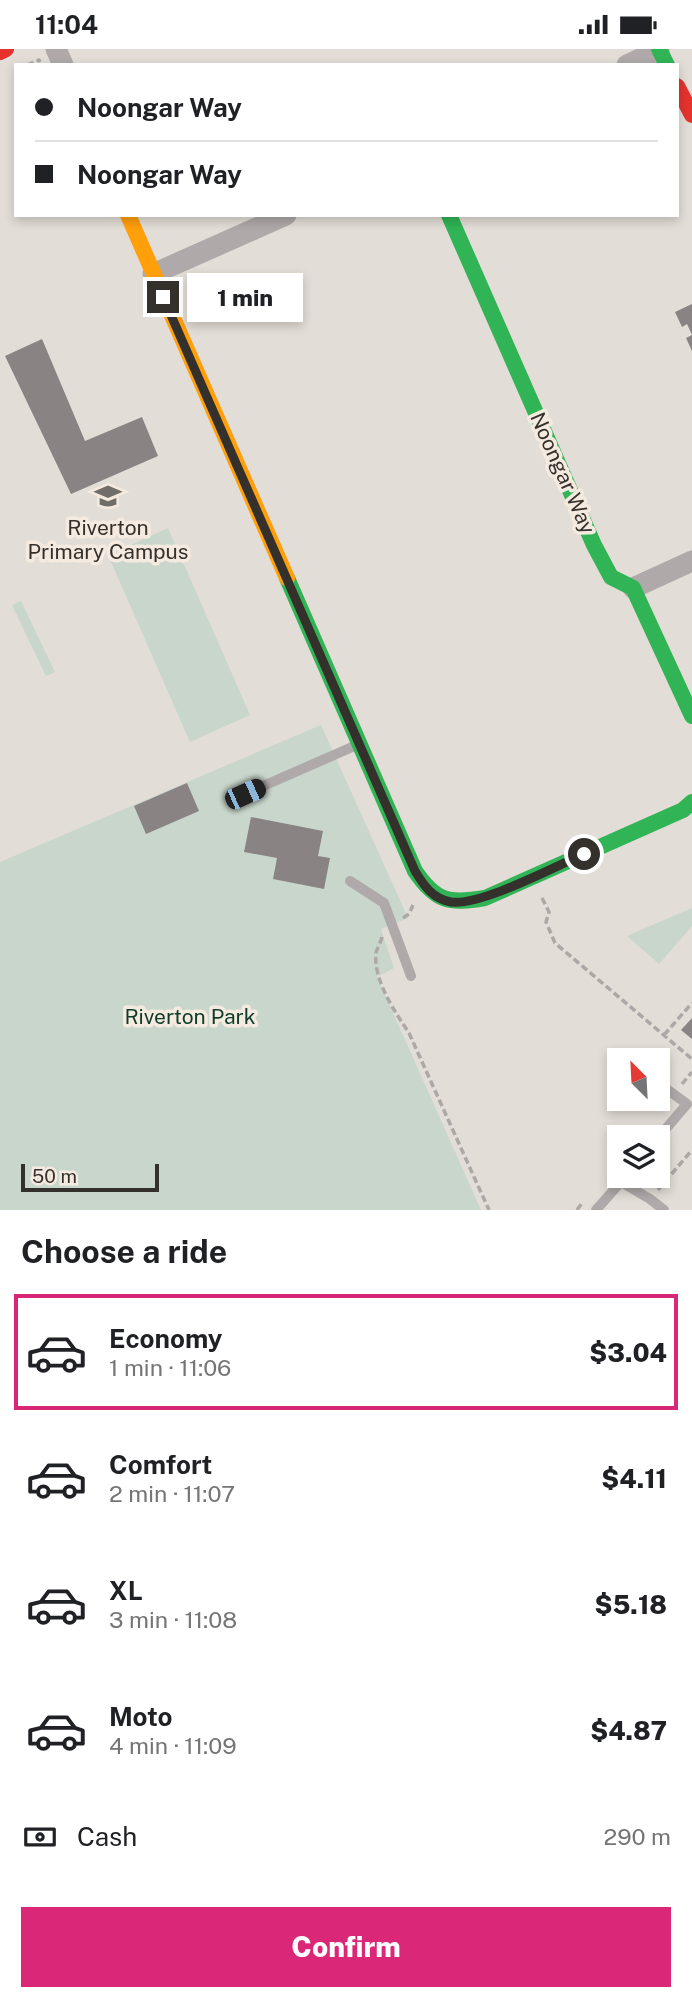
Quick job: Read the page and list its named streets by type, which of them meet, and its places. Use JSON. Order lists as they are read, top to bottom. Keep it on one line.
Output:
{"streets":{"street":["Noongar Way"]},"parks":["Riverton Park"],"places":{"school or university":["Riverton Primary Campus"]},"scale_bar":"50 m","north":"top left","page":{"status":"11:04","banner":["Noongar Way","Noongar Way"],"bubble":"1 min","scale":"50 m","heading":"Choose a ride","list":[{"name":"Economy","note":"1 min · 11:06","value":"$3.04"},{"name":"Comfort","note":"2 min · 11:07","value":"$4.11"},{"name":"XL","note":"3 min · 11:08","value":"$5.18"},{"name":"Moto","note":"4 min · 11:09","value":"$4.87"}],"pay":["Cash","290 m"],"buttons":"Confirm"}}
